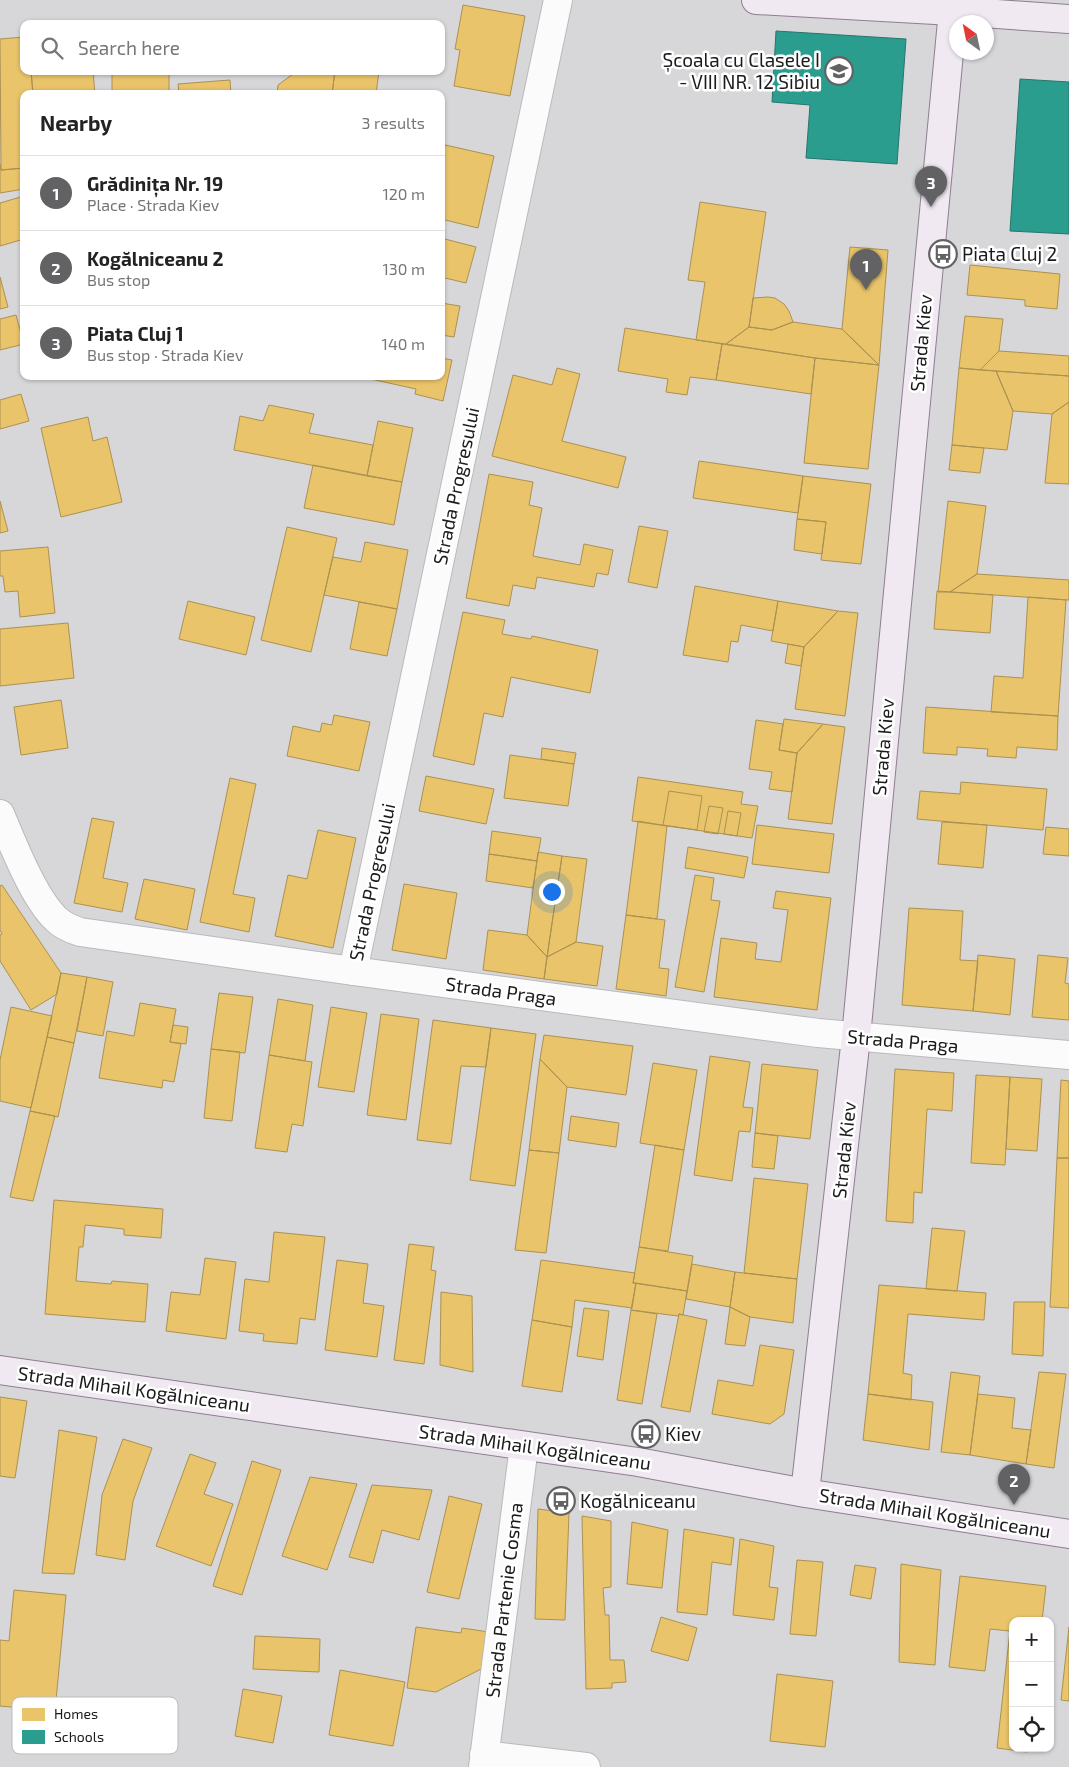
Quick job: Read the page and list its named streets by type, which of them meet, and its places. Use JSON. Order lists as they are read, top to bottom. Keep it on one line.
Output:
{"streets":{"street":["Strada Kiev","Strada Progresului","Strada Praga","Strada Mihail Kogălniceanu","Strada Partenie Cosma"]},"crossings":[["Strada Kiev","Strada Praga"],["Strada Kiev","Strada Mihail Kogălniceanu"],["Strada Progresului","Strada Praga"],["Strada Mihail Kogălniceanu","Strada Partenie Cosma"]],"places":{"school or university":["Școala cu Clasele I - VIII NR. 12 Sibiu"],"bus stop":["Piata Cluj 2","Kiev","Kogălniceanu"]},"legend":["Homes","Schools"],"north":"top left","page":{"search":"Search here","heading":["Nearby","3 results"],"list":[{"mark":"1","name":"Grădinița Nr. 19","note":"Place · Strada Kiev","value":"120 m"},{"mark":"2","name":"Kogălniceanu 2","note":"Bus stop","value":"130 m"},{"mark":"3","name":"Piata Cluj 1","note":"Bus stop · Strada Kiev","value":"140 m"}],"pins":["3","1","2"],"map_buttons":["+","−"]}}
